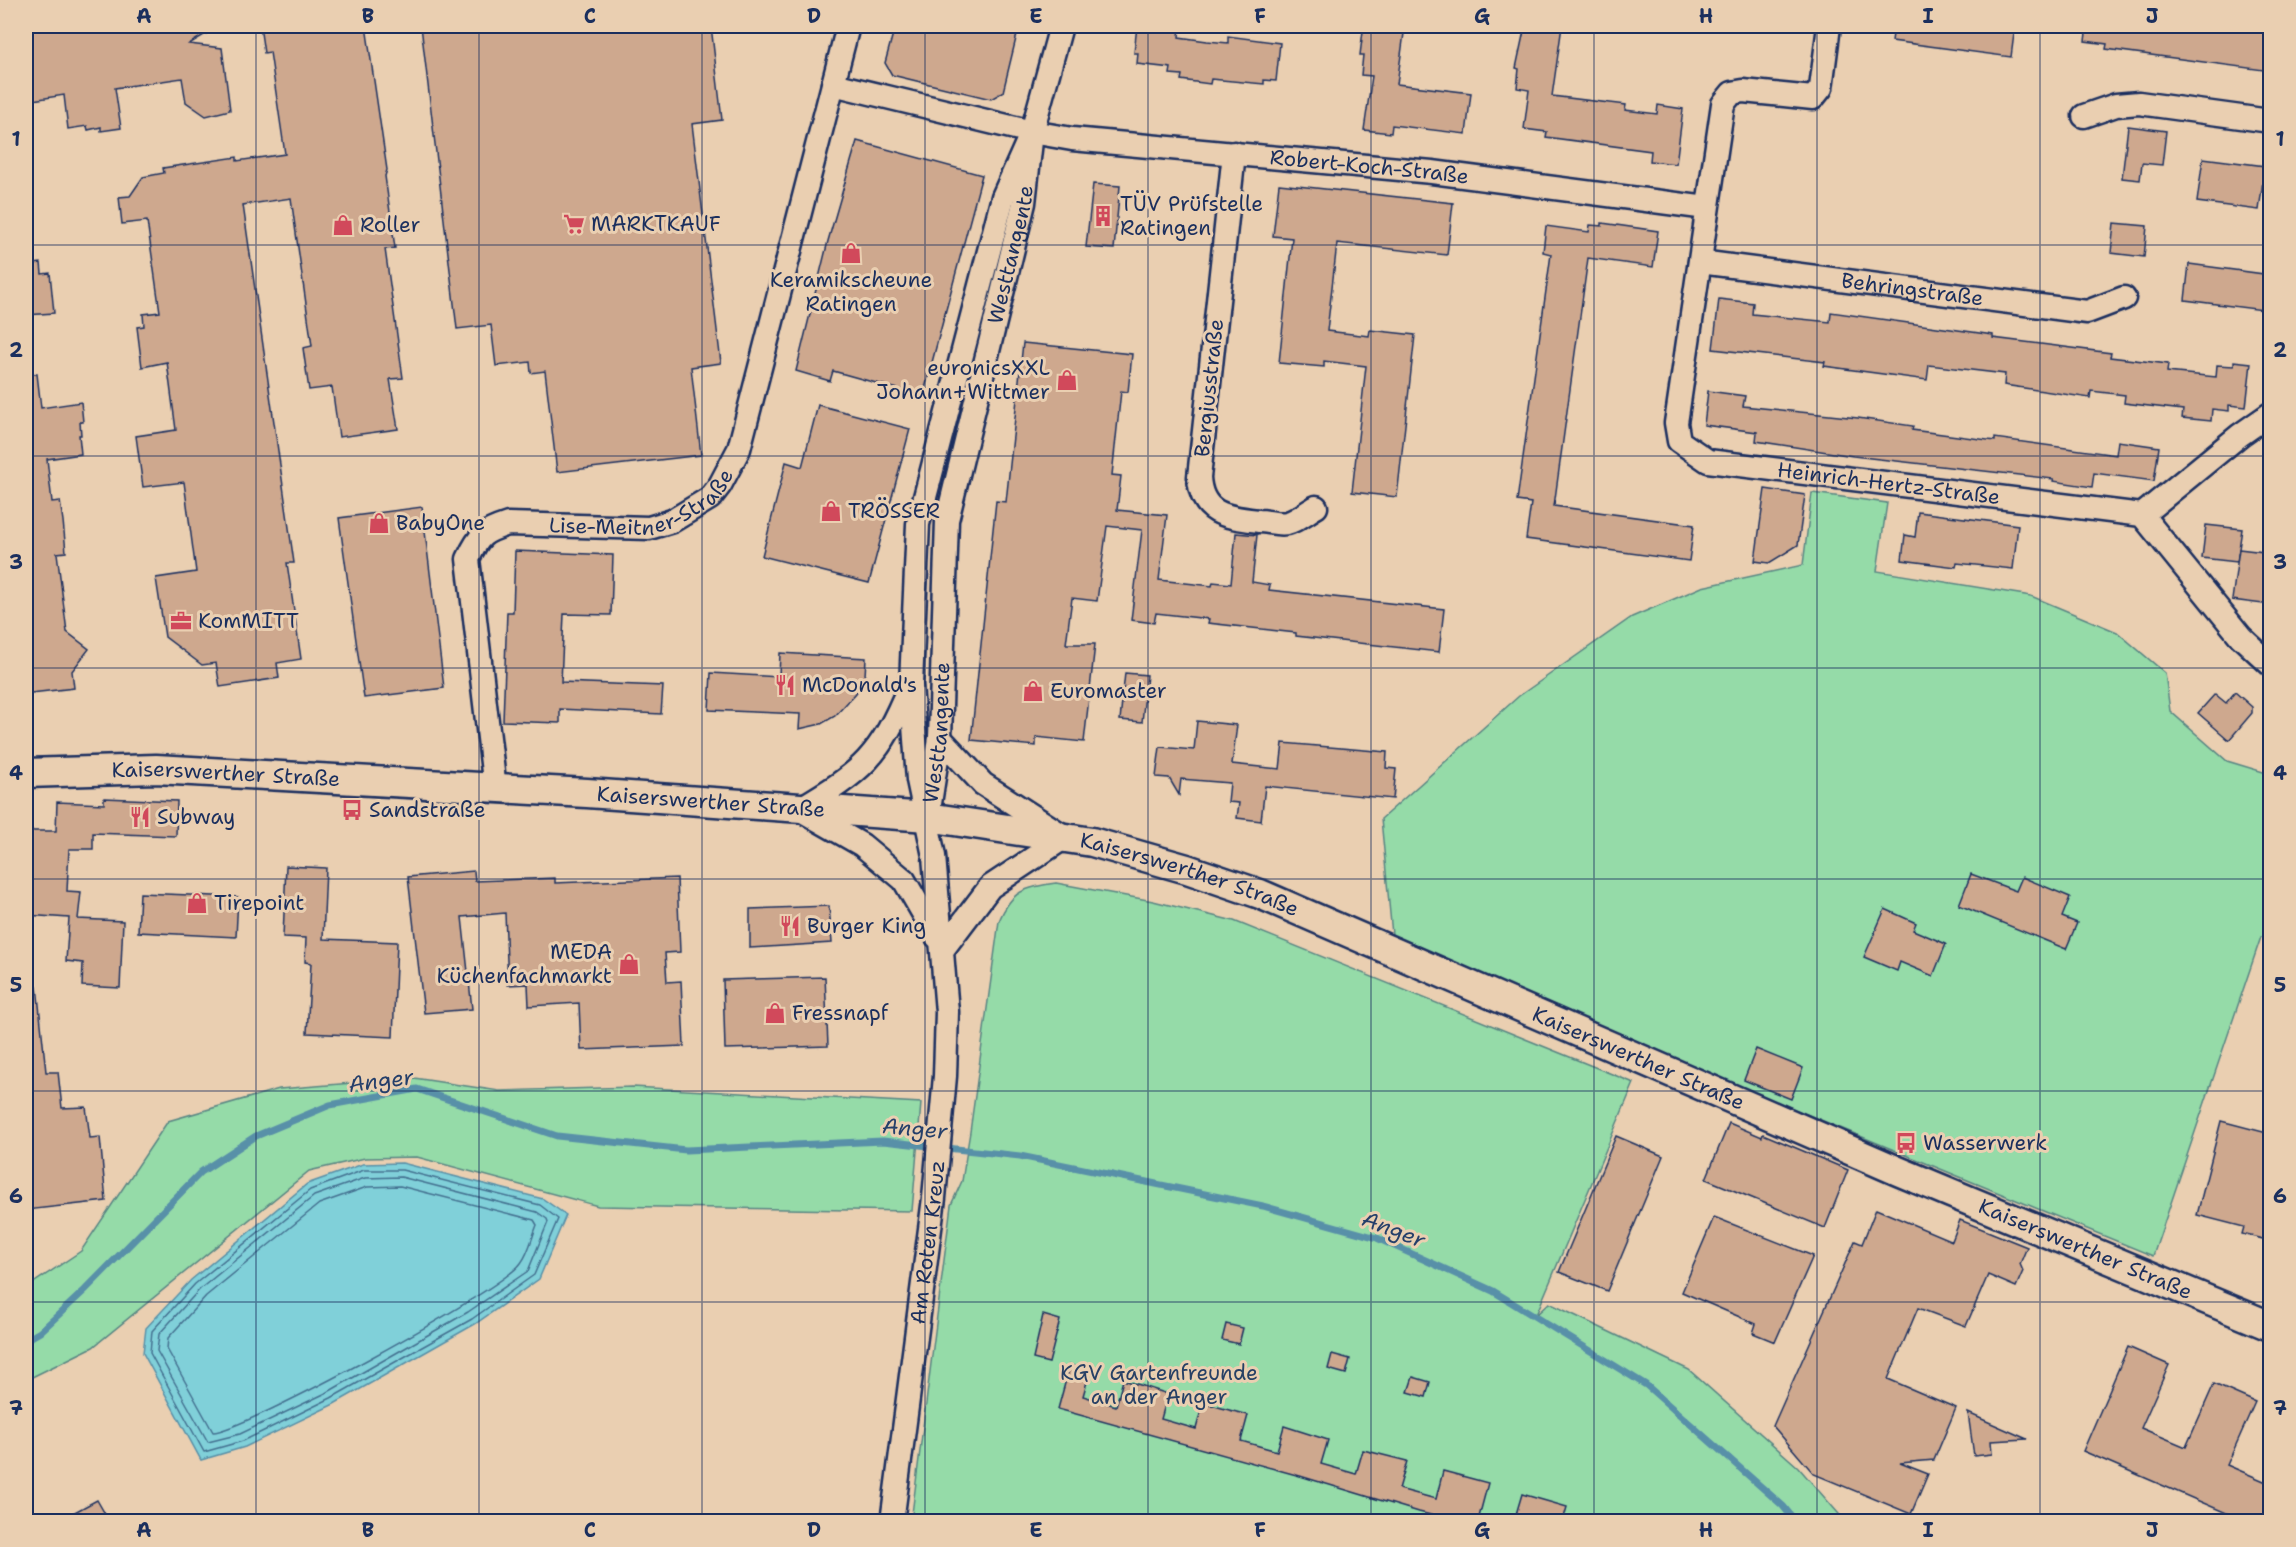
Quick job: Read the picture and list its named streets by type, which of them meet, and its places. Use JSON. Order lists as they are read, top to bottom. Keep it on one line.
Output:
{"streets":{"main road":["Kaiserswerther Straße"],"street":["Robert-Koch-Straße","Westtangente","Behringstraße","Bergiusstraße","Heinrich-Hertz-Straße","Lise-Meitner-Straße","Am Roten Kreuz"]},"crossings":[["Robert-Koch-Straße","Westtangente"],["Robert-Koch-Straße","Bergiusstraße"],["Robert-Koch-Straße","Heinrich-Hertz-Straße"],["Westtangente","Kaiserswerther Straße"],["Westtangente","Am Roten Kreuz"],["Behringstraße","Heinrich-Hertz-Straße"],["Lise-Meitner-Straße","Kaiserswerther Straße"],["Kaiserswerther Straße","Am Roten Kreuz"]],"water":["Anger"],"parks":["KGV Gartenfreunde an der Anger"],"places":{"building":["TÜV Prüfstelle Ratingen"],"supermarket":["MARKTKAUF"],"shop":["Roller","Keramikscheune Ratingen","euronicsXXL Johann+Wittmer","TRÖSSER","BabyOne","Euromaster","Tirepoint","MEDA Küchenfachmarkt","Fressnapf"],"office":["KomMITT"],"restaurant":["McDonald's","Subway","Burger King"],"bus stop":["Sandstraße","Wasserwerk"]},"grid":{"columns":["A","B","C","D","E","F","G","H","I","J"],"rows":["1","2","3","4","5","6","7"]}}
